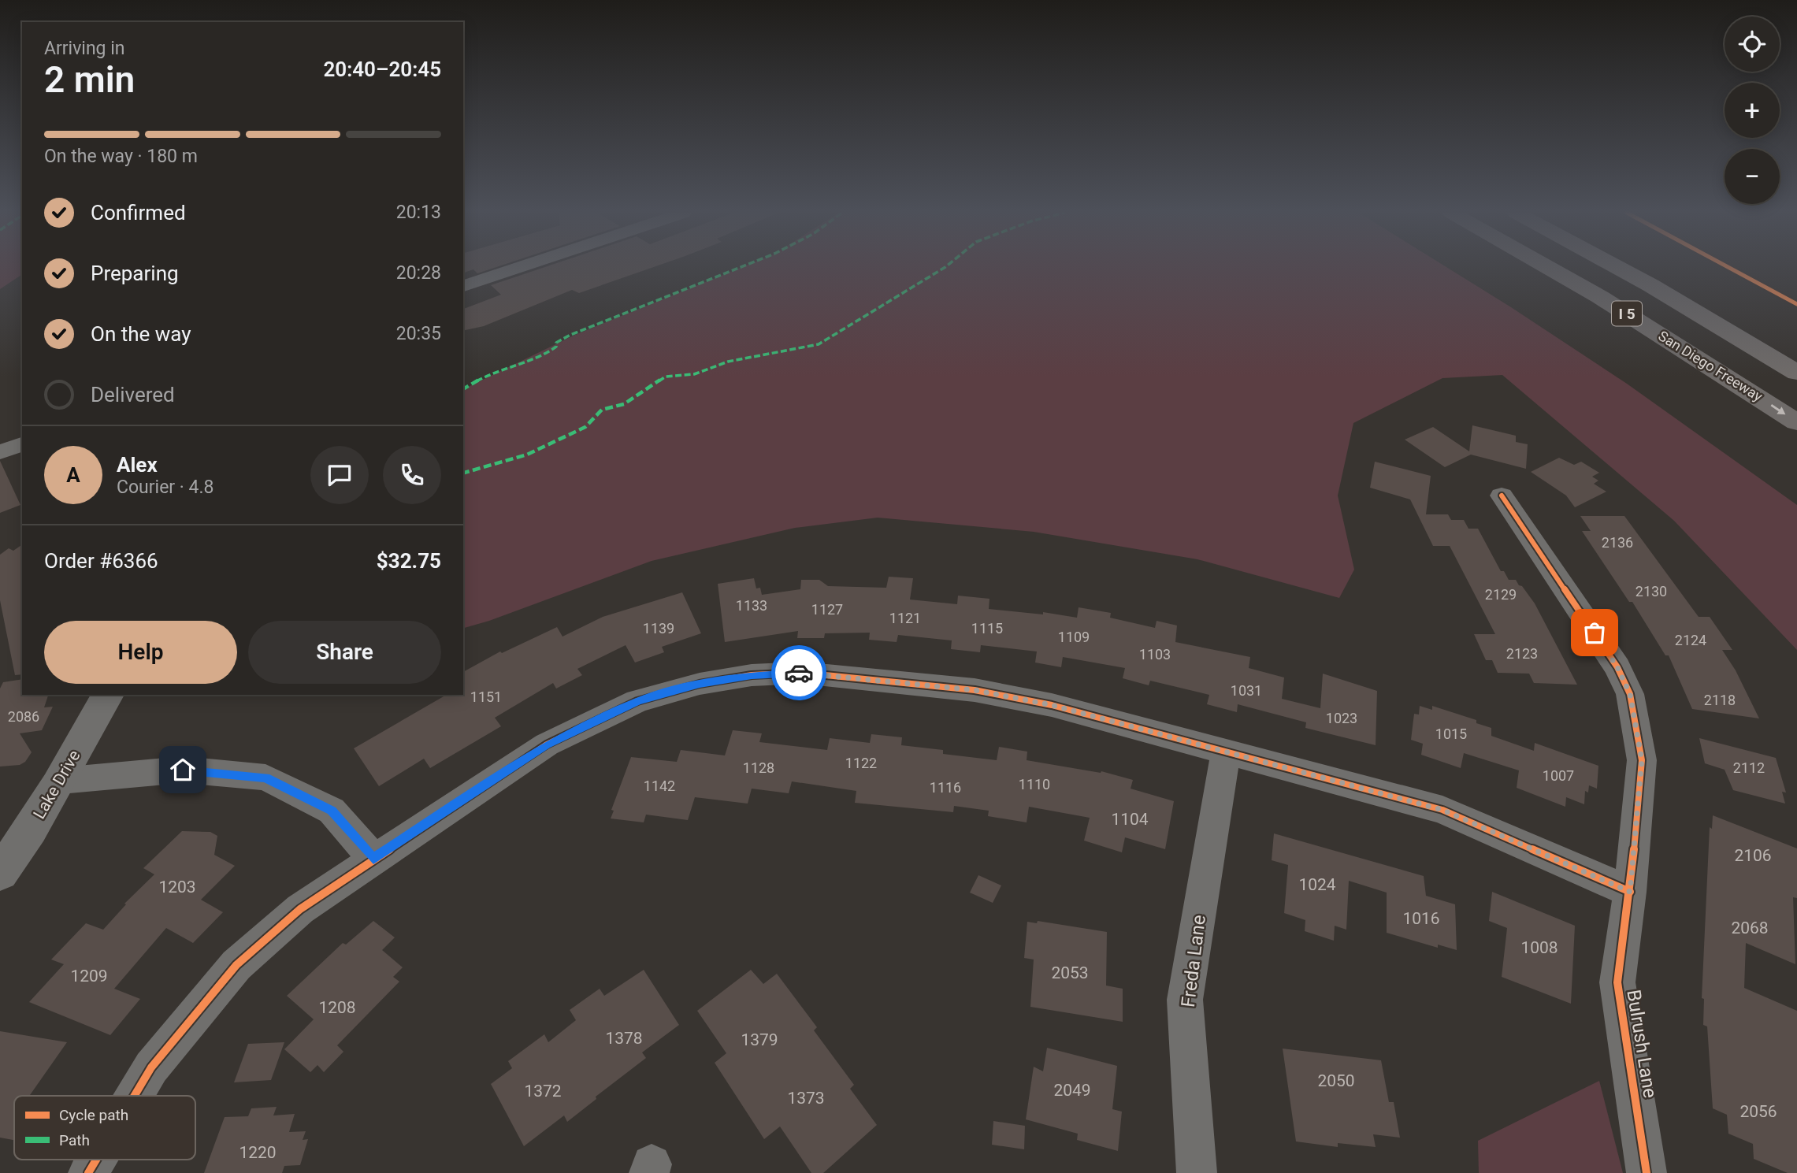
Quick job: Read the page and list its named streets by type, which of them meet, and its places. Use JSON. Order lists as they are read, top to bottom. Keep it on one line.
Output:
{"streets":{"highway":["I 5","San Diego Freeway"],"street":["Lake Drive","Freda Lane","Bulrush Lane"]},"house_numbers":["2136","2130","2129","1133","1127","1121","1139","1115","1109","2124","2123","1103","1031","1151","2118","2086","1023","1015","1122","1128","2112","1007","1110","1142","1116","1104","2106","1024","1203","1016","2068","1008","2053","1209","1208","1378","1379","2050","2049","1372","1373","2056","1220"],"legend":["Cycle path","Path"],"page":{"map_buttons":["+","−"],"heading":["2 min","Arriving in","20:40–20:45"],"panel":["Alex","Courier · 4.8","Order #6366","$32.75"],"bar":"On the way · 180 m","list":[["Confirmed","20:13"],["Preparing","20:28"],["On the way","20:35"],"Delivered"],"round":"A","buttons":["Help","Share"]}}
